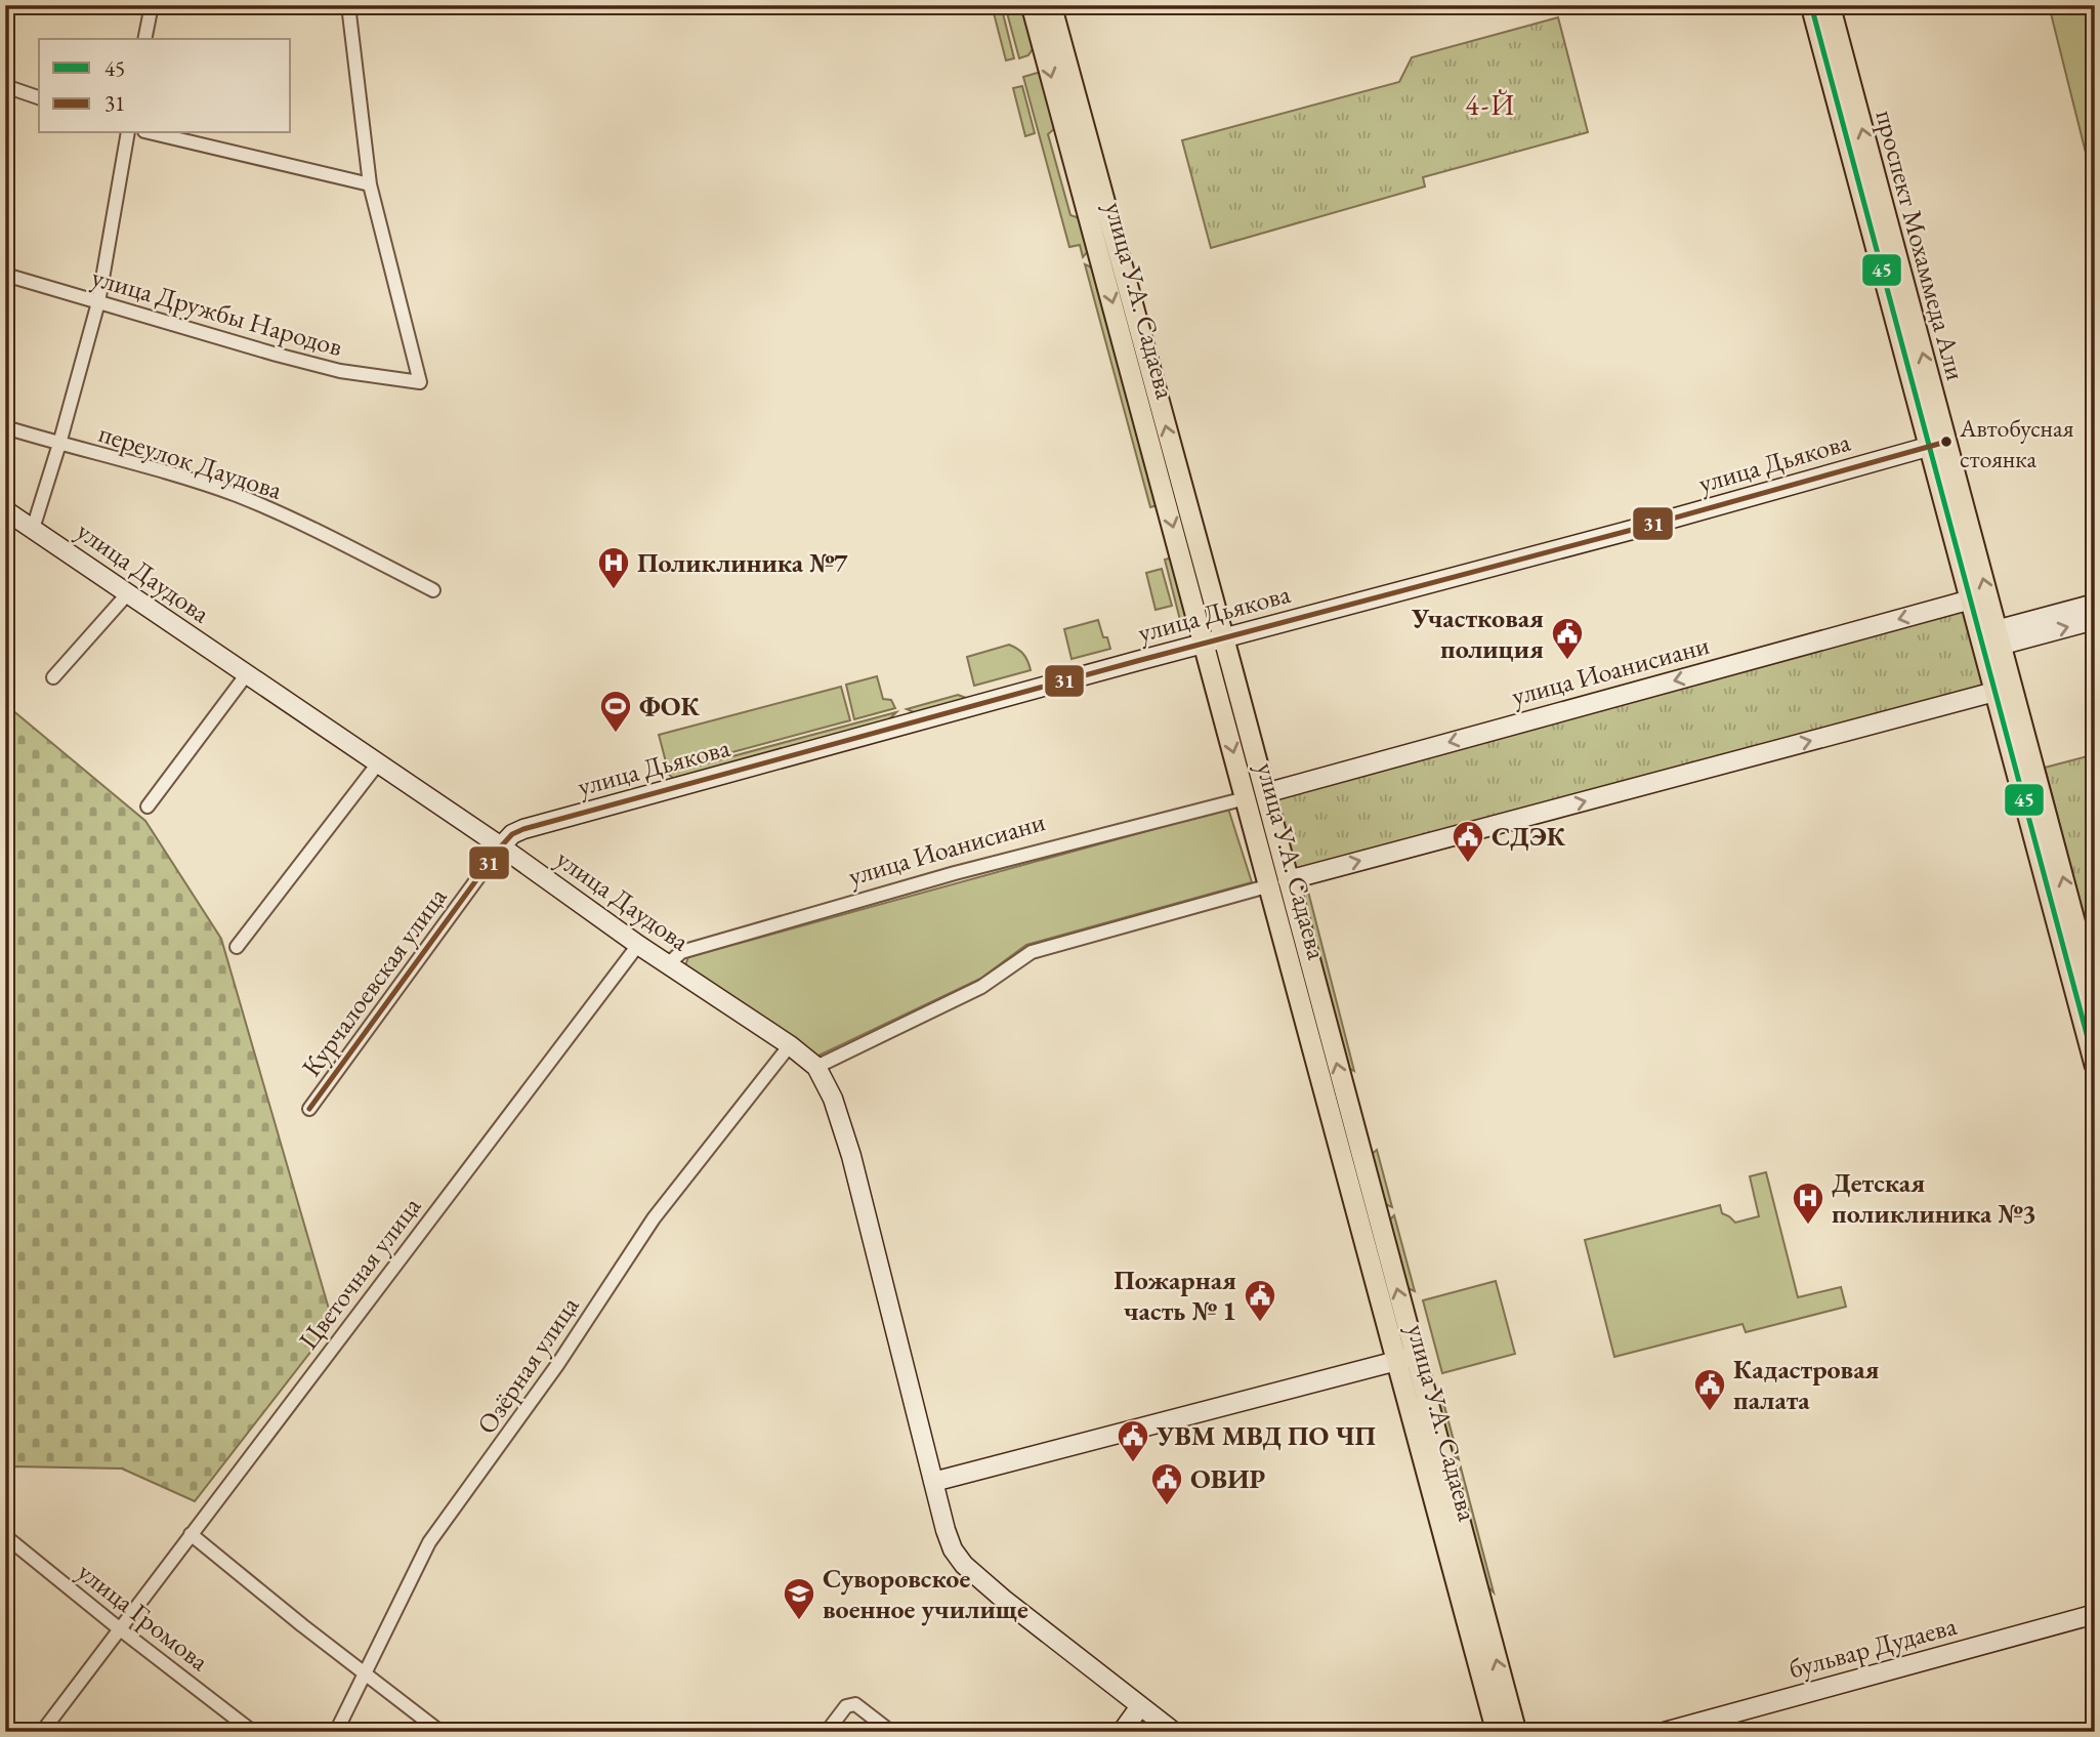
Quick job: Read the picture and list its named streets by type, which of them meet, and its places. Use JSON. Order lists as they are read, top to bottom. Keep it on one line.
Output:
{"streets":{"main road":["проспект Мохаммеда Али","улица У.А. Садаева"],"street":["улица Дружбы Народов","переулок Даудова","улица Дьякова","улица Даудова","улица Иоанисиани","Курчалоевская улица","Цветочная улица","Озёрная улица","улица Громова","бульвар Дудаева"]},"crossings":[["проспект Мохаммеда Али","улица Дьякова"],["проспект Мохаммеда Али","улица Иоанисиани"],["улица У.А. Садаева","улица Дьякова"],["улица У.А. Садаева","улица Иоанисиани"],["улица Дьякова","улица Даудова"],["улица Дьякова","Курчалоевская улица"],["улица Даудова","улица Иоанисиани"],["улица Даудова","Курчалоевская улица"],["улица Даудова","Цветочная улица"],["улица Даудова","Озёрная улица"],["Цветочная улица","улица Громова"]],"districts":["4-Й"],"places":{"other":["Автобусная стоянка"],"hospital":["Поликлиника №7","Детская поликлиника №3"],"public building":["Участковая полиция","СДЭК","Пожарная часть № 1","Кадастровая палата","УВМ МВД ПО ЧП","ОВИР"],"sports":["ФОК"],"school or university":["Суворовское военное училище"]},"lines":["transit line 45","transit line 31"],"legend":["45","31"]}
